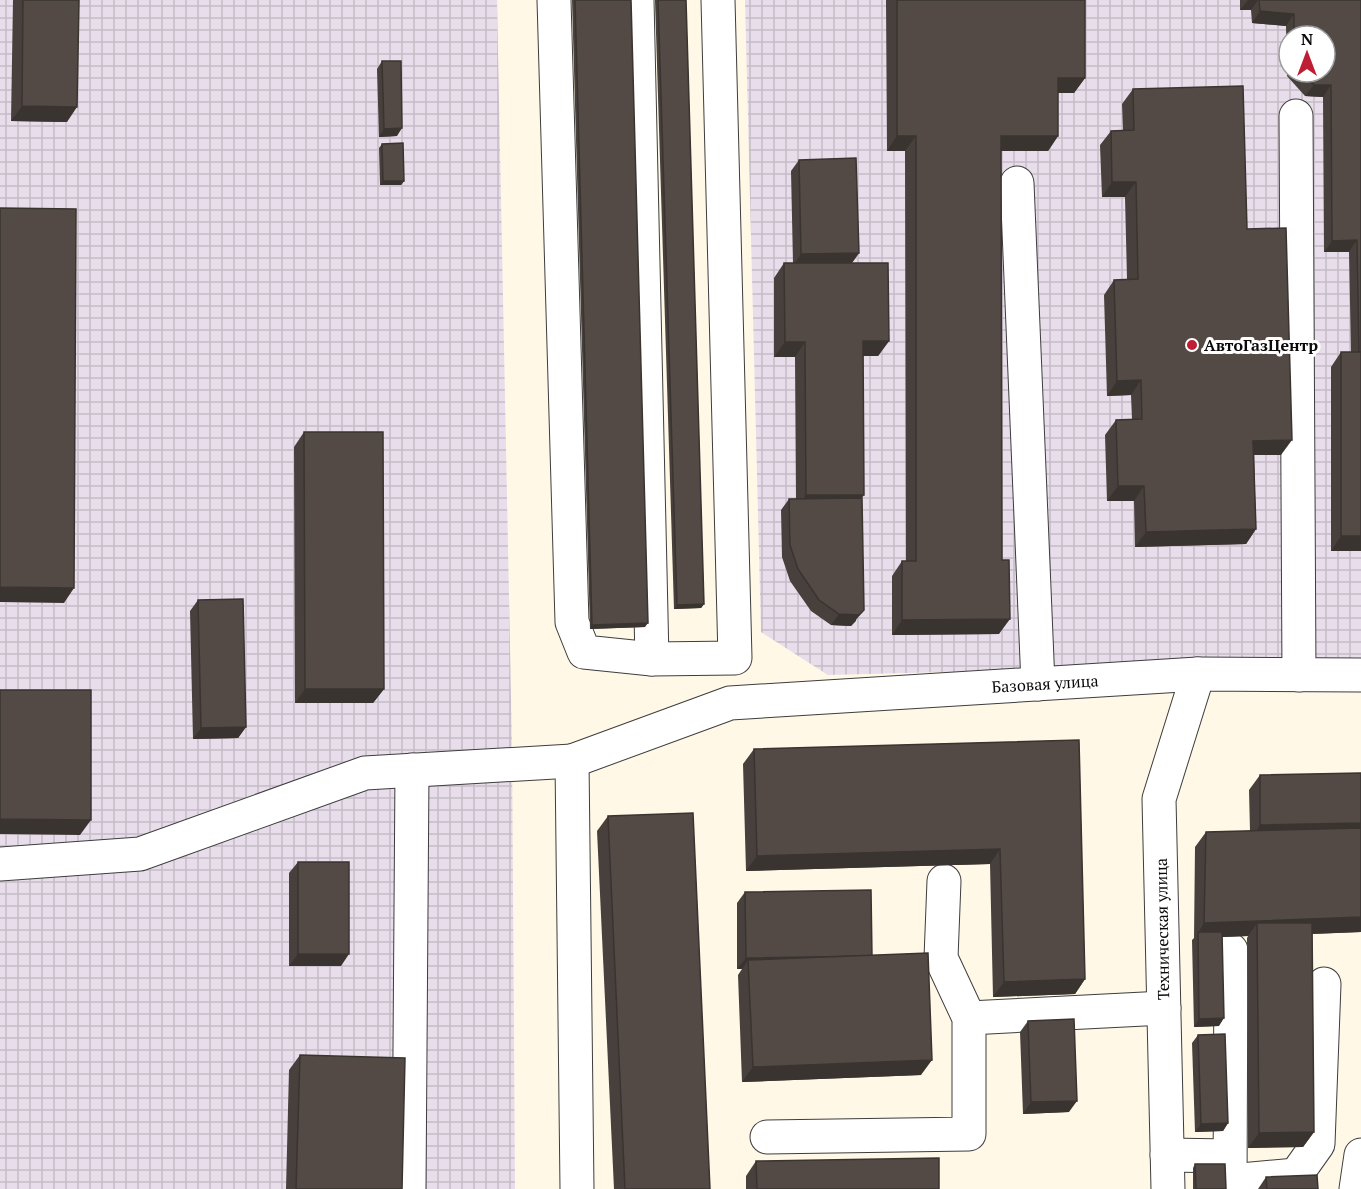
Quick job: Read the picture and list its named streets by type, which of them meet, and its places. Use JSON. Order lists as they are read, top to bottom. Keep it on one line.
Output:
{"streets":{"street":["Базовая улица","Техническая улица"]},"crossings":[["Базовая улица","Техническая улица"]],"places":["АвтоГазЦентр"],"north":"top"}
